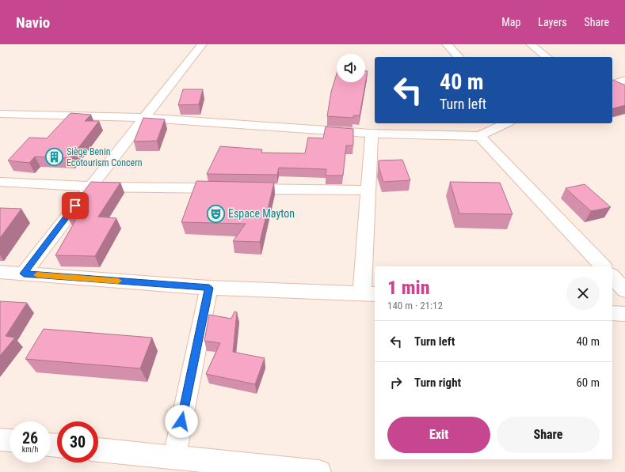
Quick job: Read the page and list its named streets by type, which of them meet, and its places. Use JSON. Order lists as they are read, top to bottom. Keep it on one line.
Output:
{"places":{"building":["Siège Benin Ecotourism Concern"],"theatre":["Espace Mayton"]},"page":{"header":"Navio","nav":["Map","Layers","Share"],"turn":["40 m","Turn left"],"heading":["1 min","140 m · 21:12"],"list":[{"name":"Turn left","value":"40 m"},{"name":"Turn right","value":"60 m"}],"buttons":["Exit","Share"],"speed":"26 km/h","limit":"30"}}
